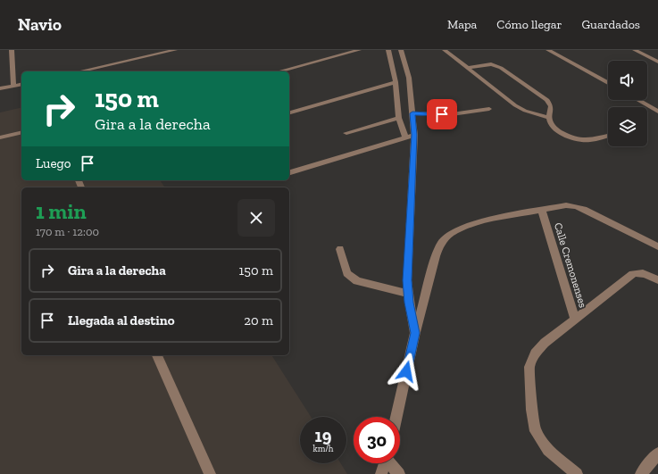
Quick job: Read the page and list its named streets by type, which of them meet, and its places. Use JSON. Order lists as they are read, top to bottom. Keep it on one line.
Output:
{"streets":{"street":["Calle Cremonenses"]},"page":{"header":"Navio","nav":["Mapa","Cómo llegar","Guardados"],"turn":["150 m","Gira a la derecha"],"then":"Luego","heading":["1 min","170 m · 12:00"],"list":[{"name":"Gira a la derecha","value":"150 m"},{"name":"Llegada al destino","value":"20 m"}],"speed":"19 km/h","limit":"30"}}
